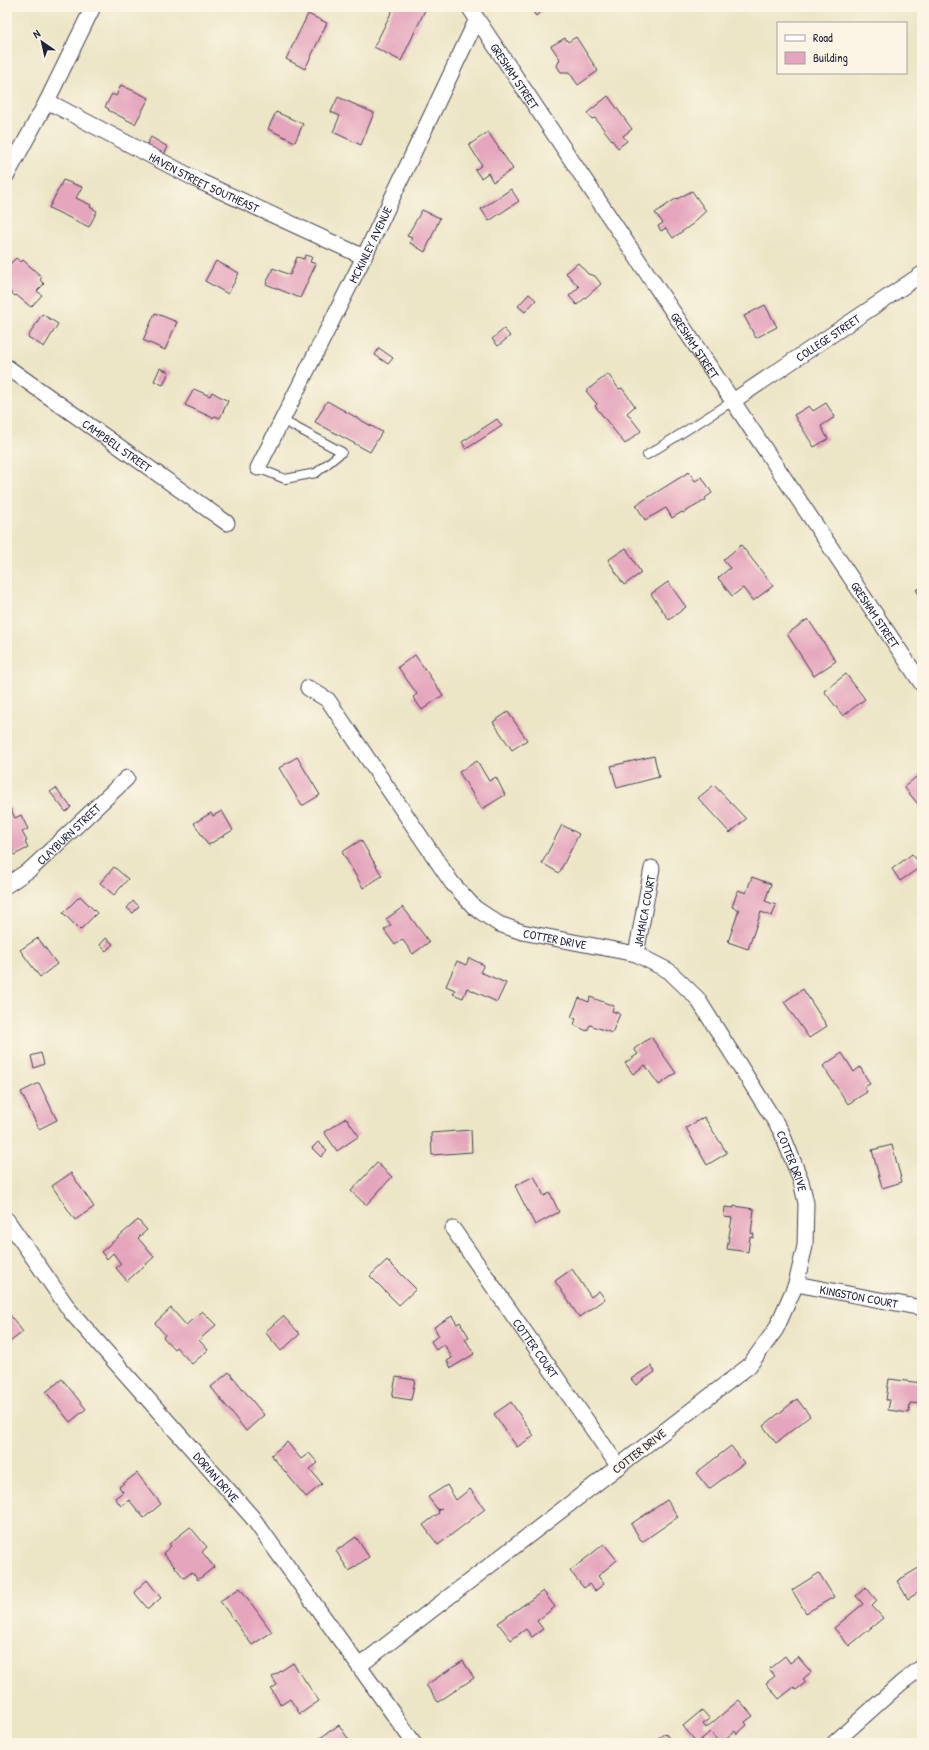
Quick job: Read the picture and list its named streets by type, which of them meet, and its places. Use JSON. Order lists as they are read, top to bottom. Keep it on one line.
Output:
{"streets":{"street":["GRESHAM STREET","HAVEN STREET SOUTHEAST","MCKINLEY AVENUE","COLLEGE STREET","CAMPBELL STREET","CLAYBURN STREET","JAMAICA COURT","COTTER DRIVE","KINGSTON COURT","COTTER COURT","DORIAN DRIVE"]},"crossings":[["GRESHAM STREET","MCKINLEY AVENUE"],["GRESHAM STREET","COLLEGE STREET"],["HAVEN STREET SOUTHEAST","MCKINLEY AVENUE"],["JAMAICA COURT","COTTER DRIVE"],["COTTER DRIVE","KINGSTON COURT"],["COTTER DRIVE","COTTER COURT"],["COTTER DRIVE","DORIAN DRIVE"]],"legend":["Road","Building"],"north":"top left"}
